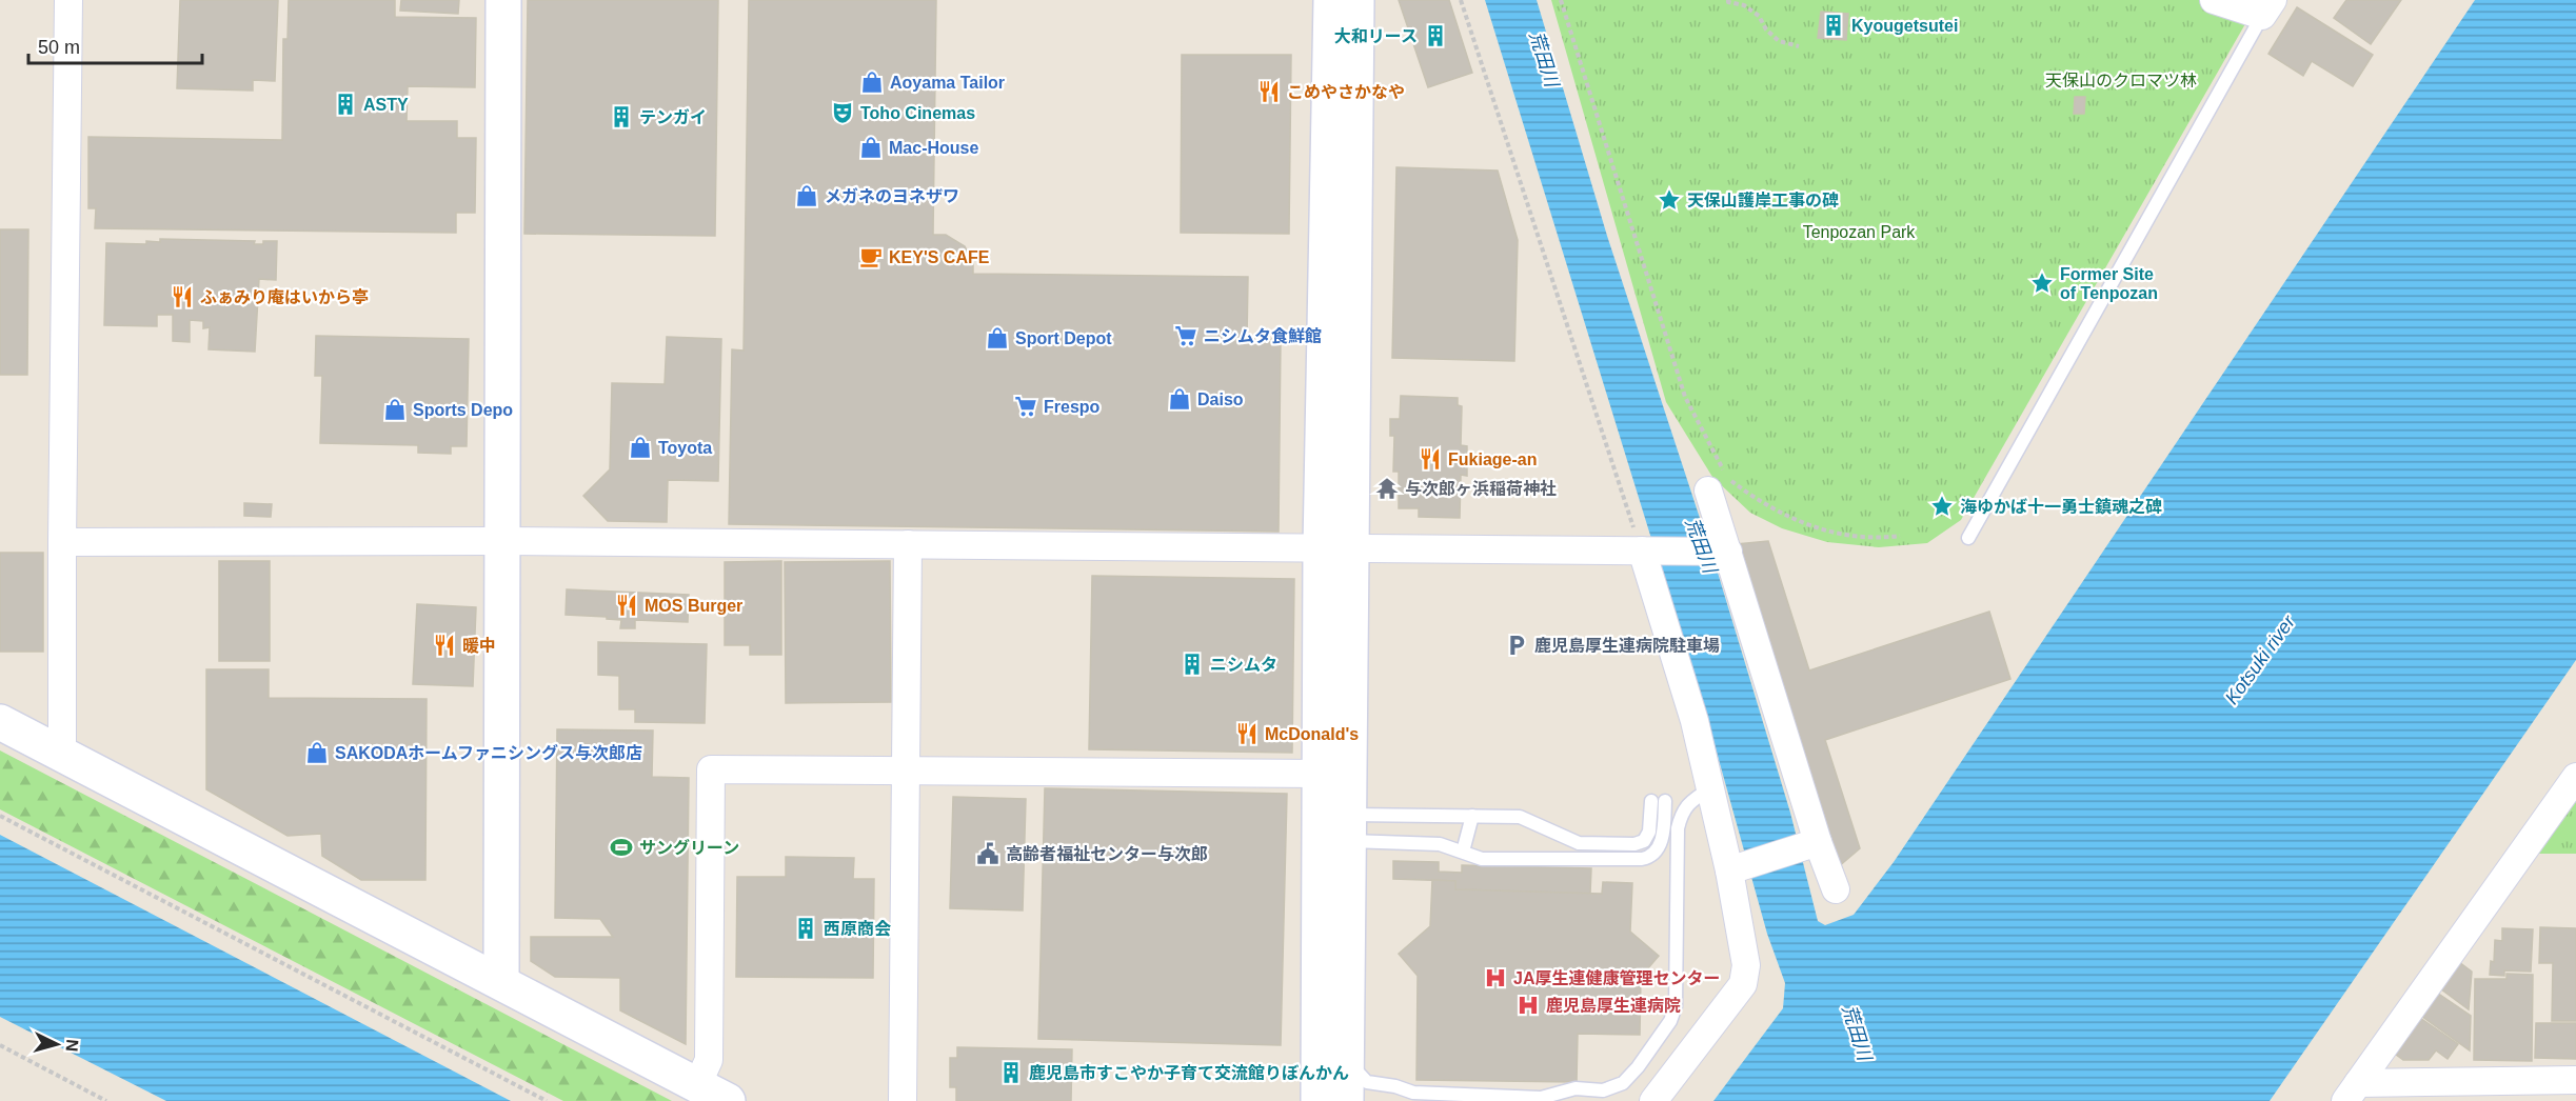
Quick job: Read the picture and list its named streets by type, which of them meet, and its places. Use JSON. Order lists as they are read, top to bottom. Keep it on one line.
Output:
{"water":["荒田川","Kotsuki river"],"parks":["天保山のクロマツ林","Tenpozan Park"],"places":{"building":["Kyougetsutei","大和リース","ASTY","テンガイ","ニシムタ","西原商会","鹿児島市すこやか子育て交流館りぼんかん"],"shop":["Aoyama Tailor","Mac-House","メガネのヨネザワ","Sport Depot","Daiso","Sports Depo","Toyota","SAKODAホームファニシングス与次郎店"],"restaurant":["こめやさかなや","ふぁみり庵はいから亭","Fukiage-an","MOS Burger","暖中","McDonald's"],"theatre":["Toho Cinemas"],"place":["天保山護岸工事の碑","Former Site of Tenpozan","海ゆかば十一勇士鎮魂之碑"],"cafe":["KEY'S CAFE"],"supermarket":["ニシムタ食鮮館","Frespo"],"temple":["与次郎ヶ浜稲荷神社"],"parking":["鹿児島厚生連病院駐車場"],"sports":["サングリーン"],"public building":["高齢者福祉センター与次郎"],"hospital":["JA厚生連健康管理センター","鹿児島厚生連病院"]},"scale_bar":"50 m","north":"right"}
